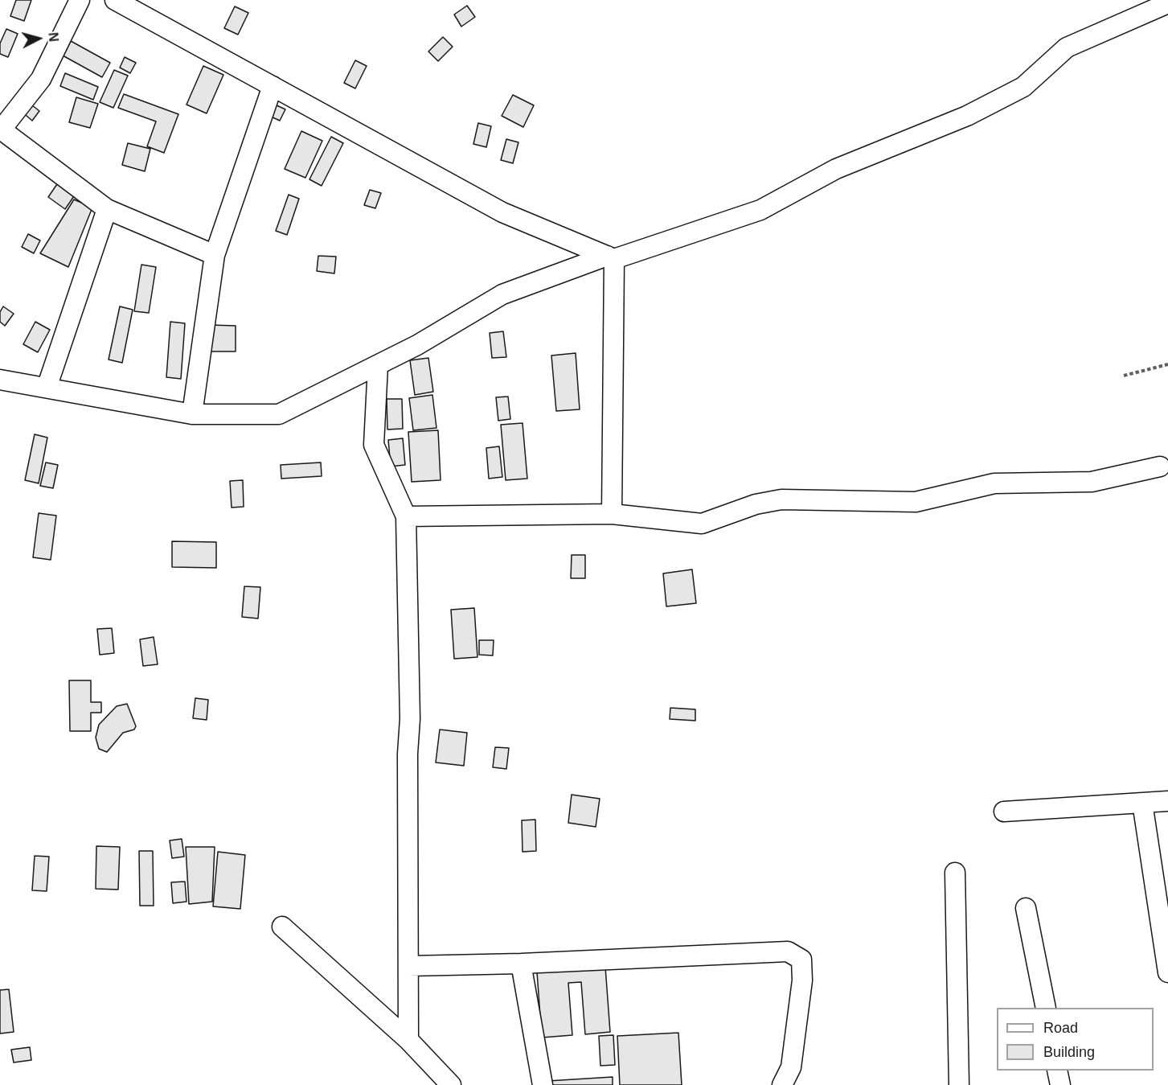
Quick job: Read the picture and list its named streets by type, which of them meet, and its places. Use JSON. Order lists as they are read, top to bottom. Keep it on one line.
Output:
{"legend":["Road","Building"],"north":"right"}
